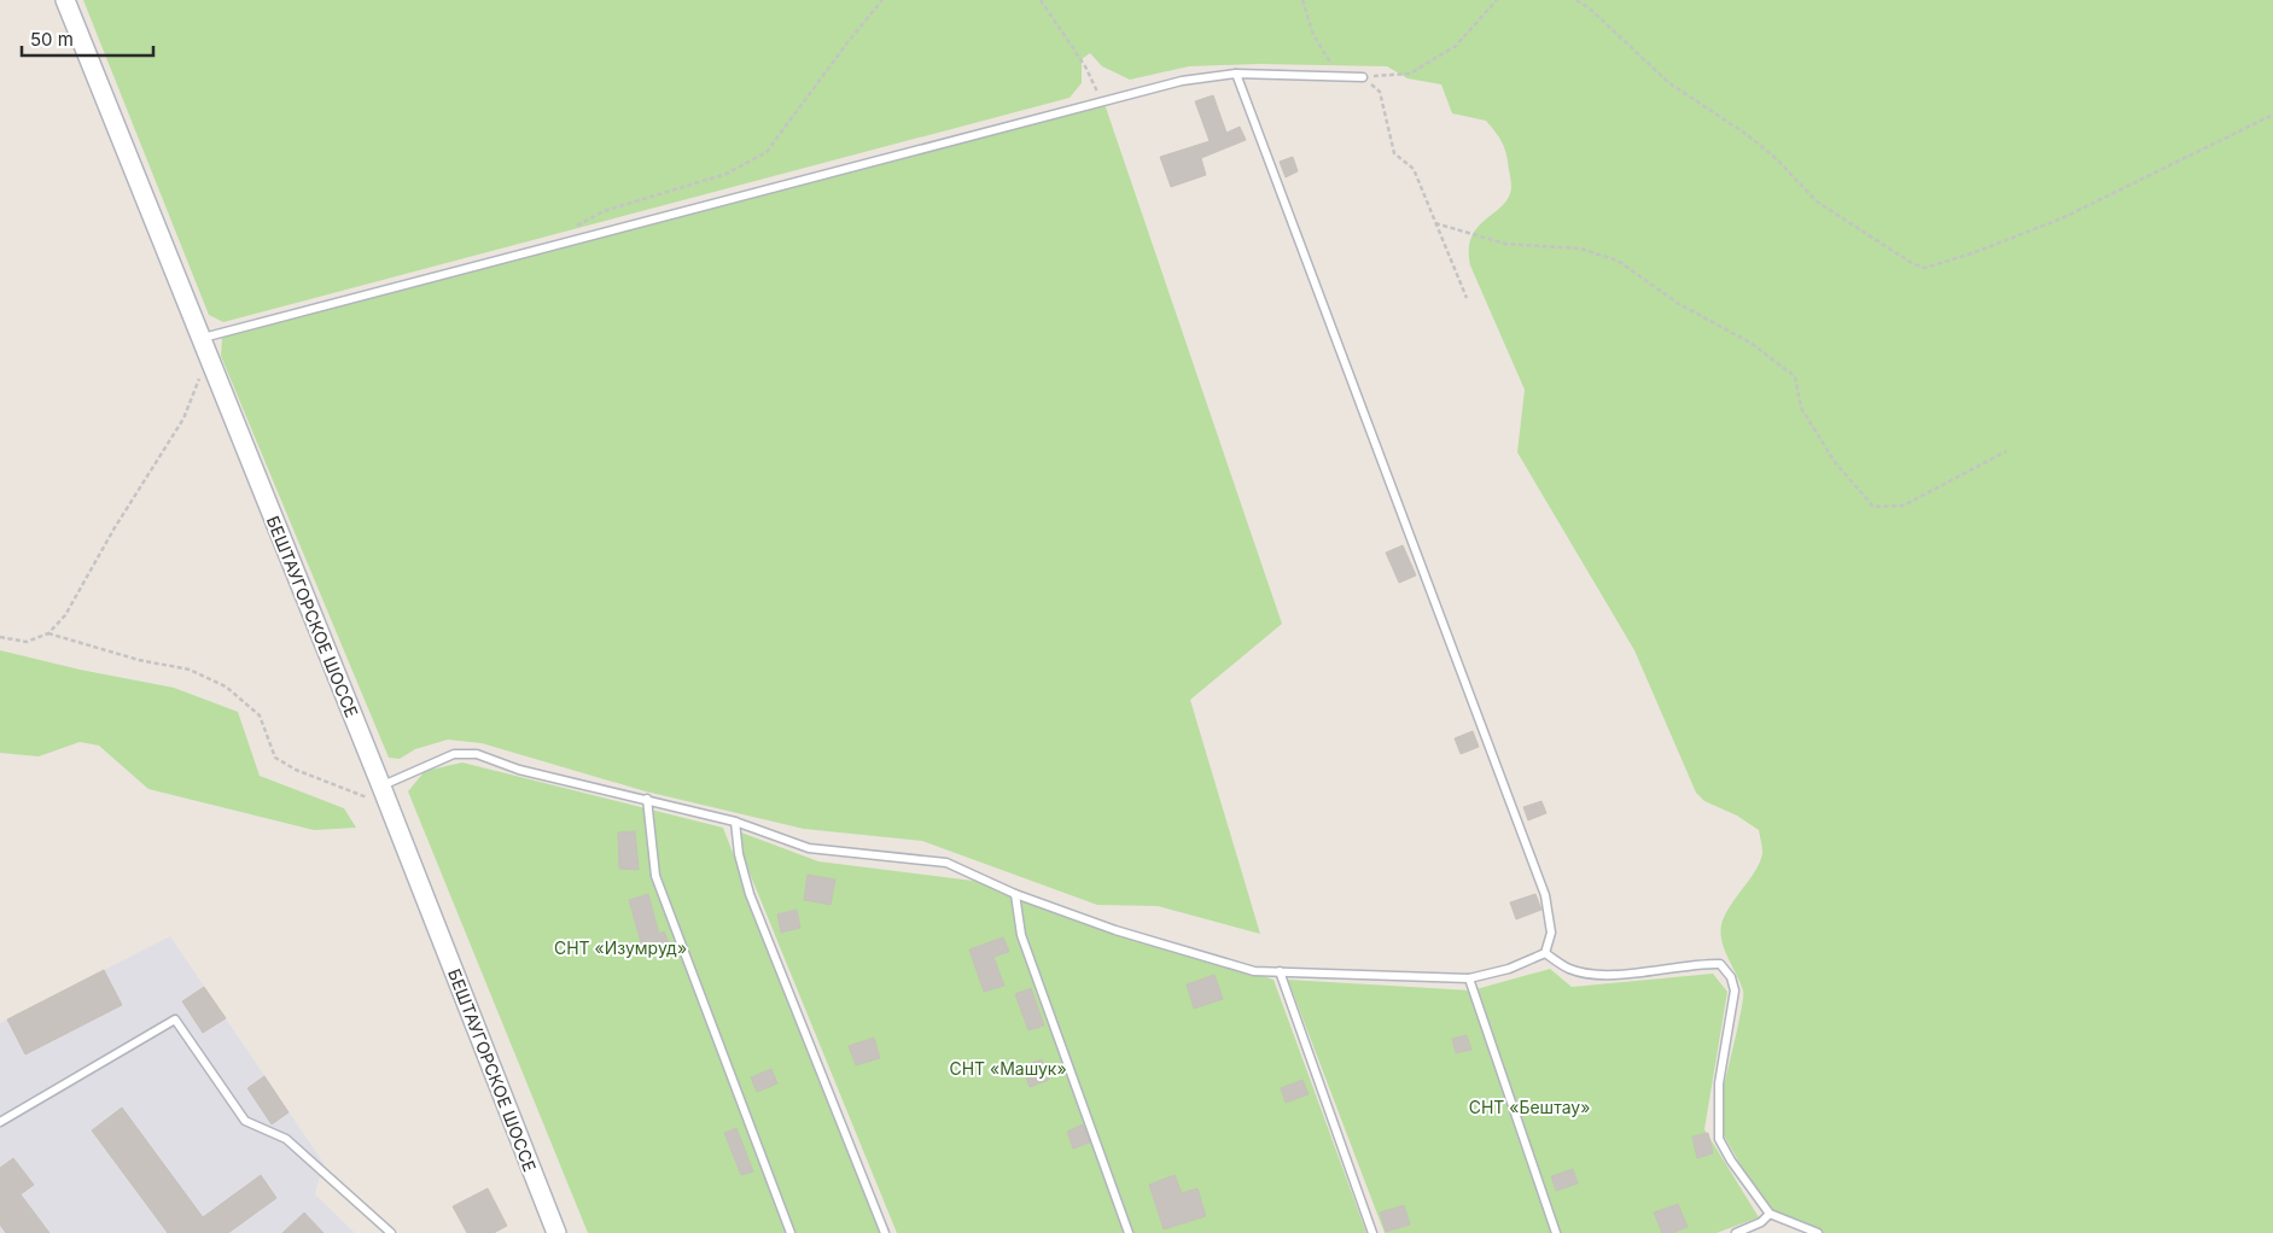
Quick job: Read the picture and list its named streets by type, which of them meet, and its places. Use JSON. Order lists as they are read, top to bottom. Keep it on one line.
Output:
{"streets":{"street":["БЕШТАУГОРСКОЕ ШОССЕ"]},"parks":["СНТ «Изумруд»","СНТ «Машук»","СНТ «Бештау»"],"scale_bar":"50 m"}
